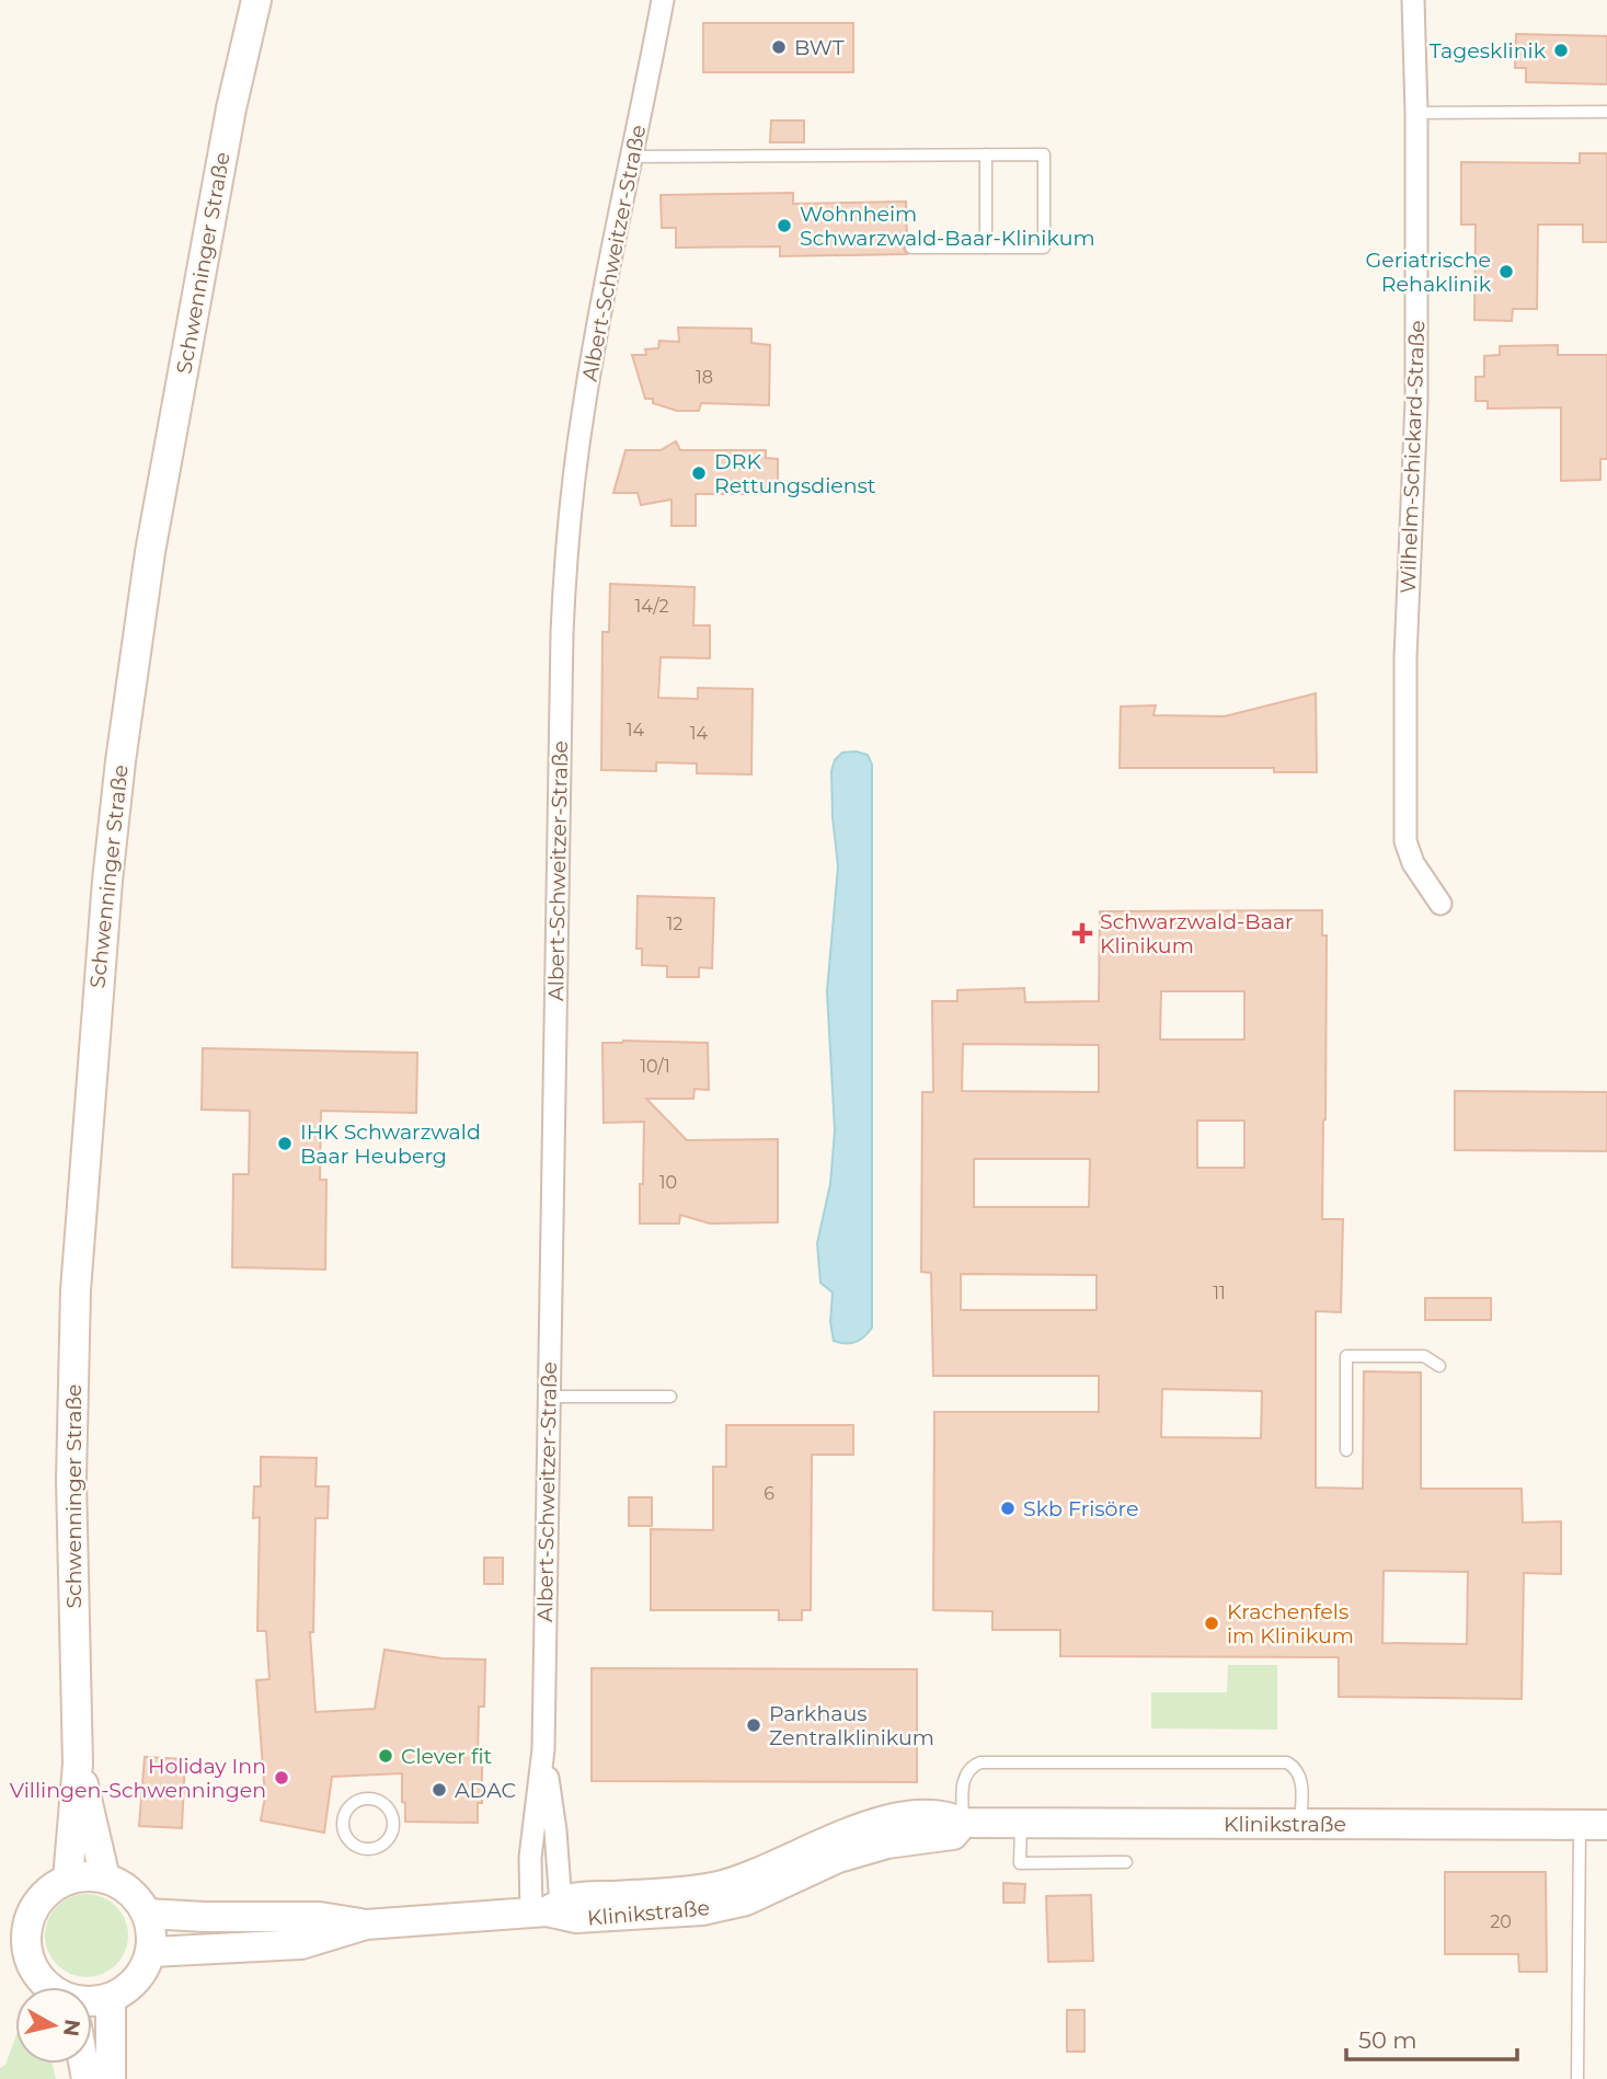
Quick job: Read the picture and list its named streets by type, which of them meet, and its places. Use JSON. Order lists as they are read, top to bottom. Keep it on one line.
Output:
{"streets":{"main road":["Schwenninger Straße","Klinikstraße"],"street":["Albert-Schweitzer-Straße","Wilhelm-Schickard-Straße"]},"crossings":[["Albert-Schweitzer-Straße","Klinikstraße"]],"places":{"other":["BWT","Tagesklinik","Wohnheim Schwarzwald-Baar-Klinikum","Geriatrische Rehaklinik","DRK Rettungsdienst","IHK Schwarzwald Baar Heuberg","Skb Frisöre","Krachenfels im Klinikum","Parkhaus Zentralklinikum","Clever fit","Holiday Inn Villingen-Schwenningen","ADAC"],"health":["Schwarzwald-Baar Klinikum"]},"house_numbers":["18","14/2","14","14","12","10/1","10","11","6","20"],"scale_bar":"50 m","north":"right"}
